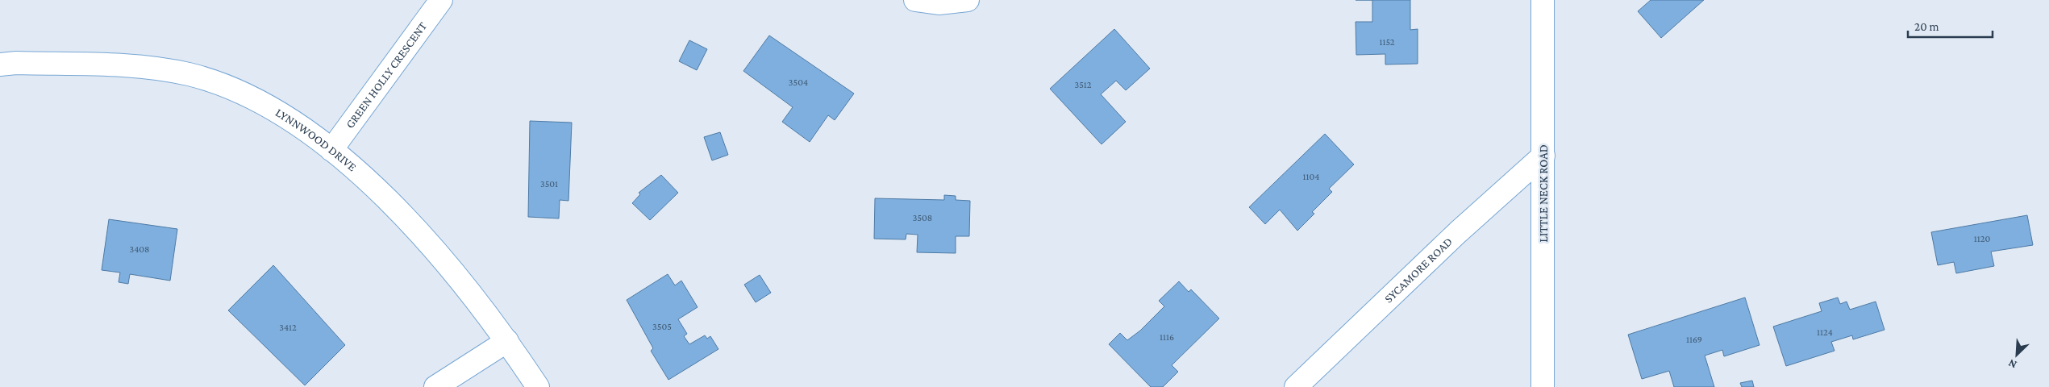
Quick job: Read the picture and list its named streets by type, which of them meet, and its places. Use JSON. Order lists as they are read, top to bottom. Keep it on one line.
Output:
{"streets":{"street":["GREEN HOLLY CRESCENT","LYNNWOOD DRIVE","LITTLE NECK ROAD","SYCAMORE ROAD"]},"crossings":[["GREEN HOLLY CRESCENT","LYNNWOOD DRIVE"],["LITTLE NECK ROAD","SYCAMORE ROAD"]],"house_numbers":["1152","3504","3512","1104","3501","3508","1120","3408","3505","3412","1124","1116","1169"],"scale_bar":"20 m","north":"bottom left"}
